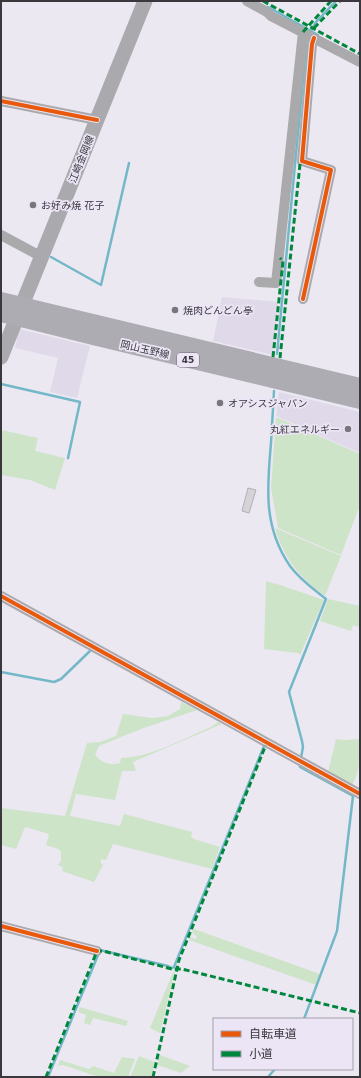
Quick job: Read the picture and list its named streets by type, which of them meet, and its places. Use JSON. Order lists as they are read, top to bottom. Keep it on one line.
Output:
{"streets":{"main road":["江崎金岡線","岡山玉野線","45"]},"crossings":[["江崎金岡線","岡山玉野線"]],"places":["お好み焼 花子","焼肉どんどん亭","オアシスジャパン","丸紅エネルギー"],"legend":["自転車道","小道"]}
